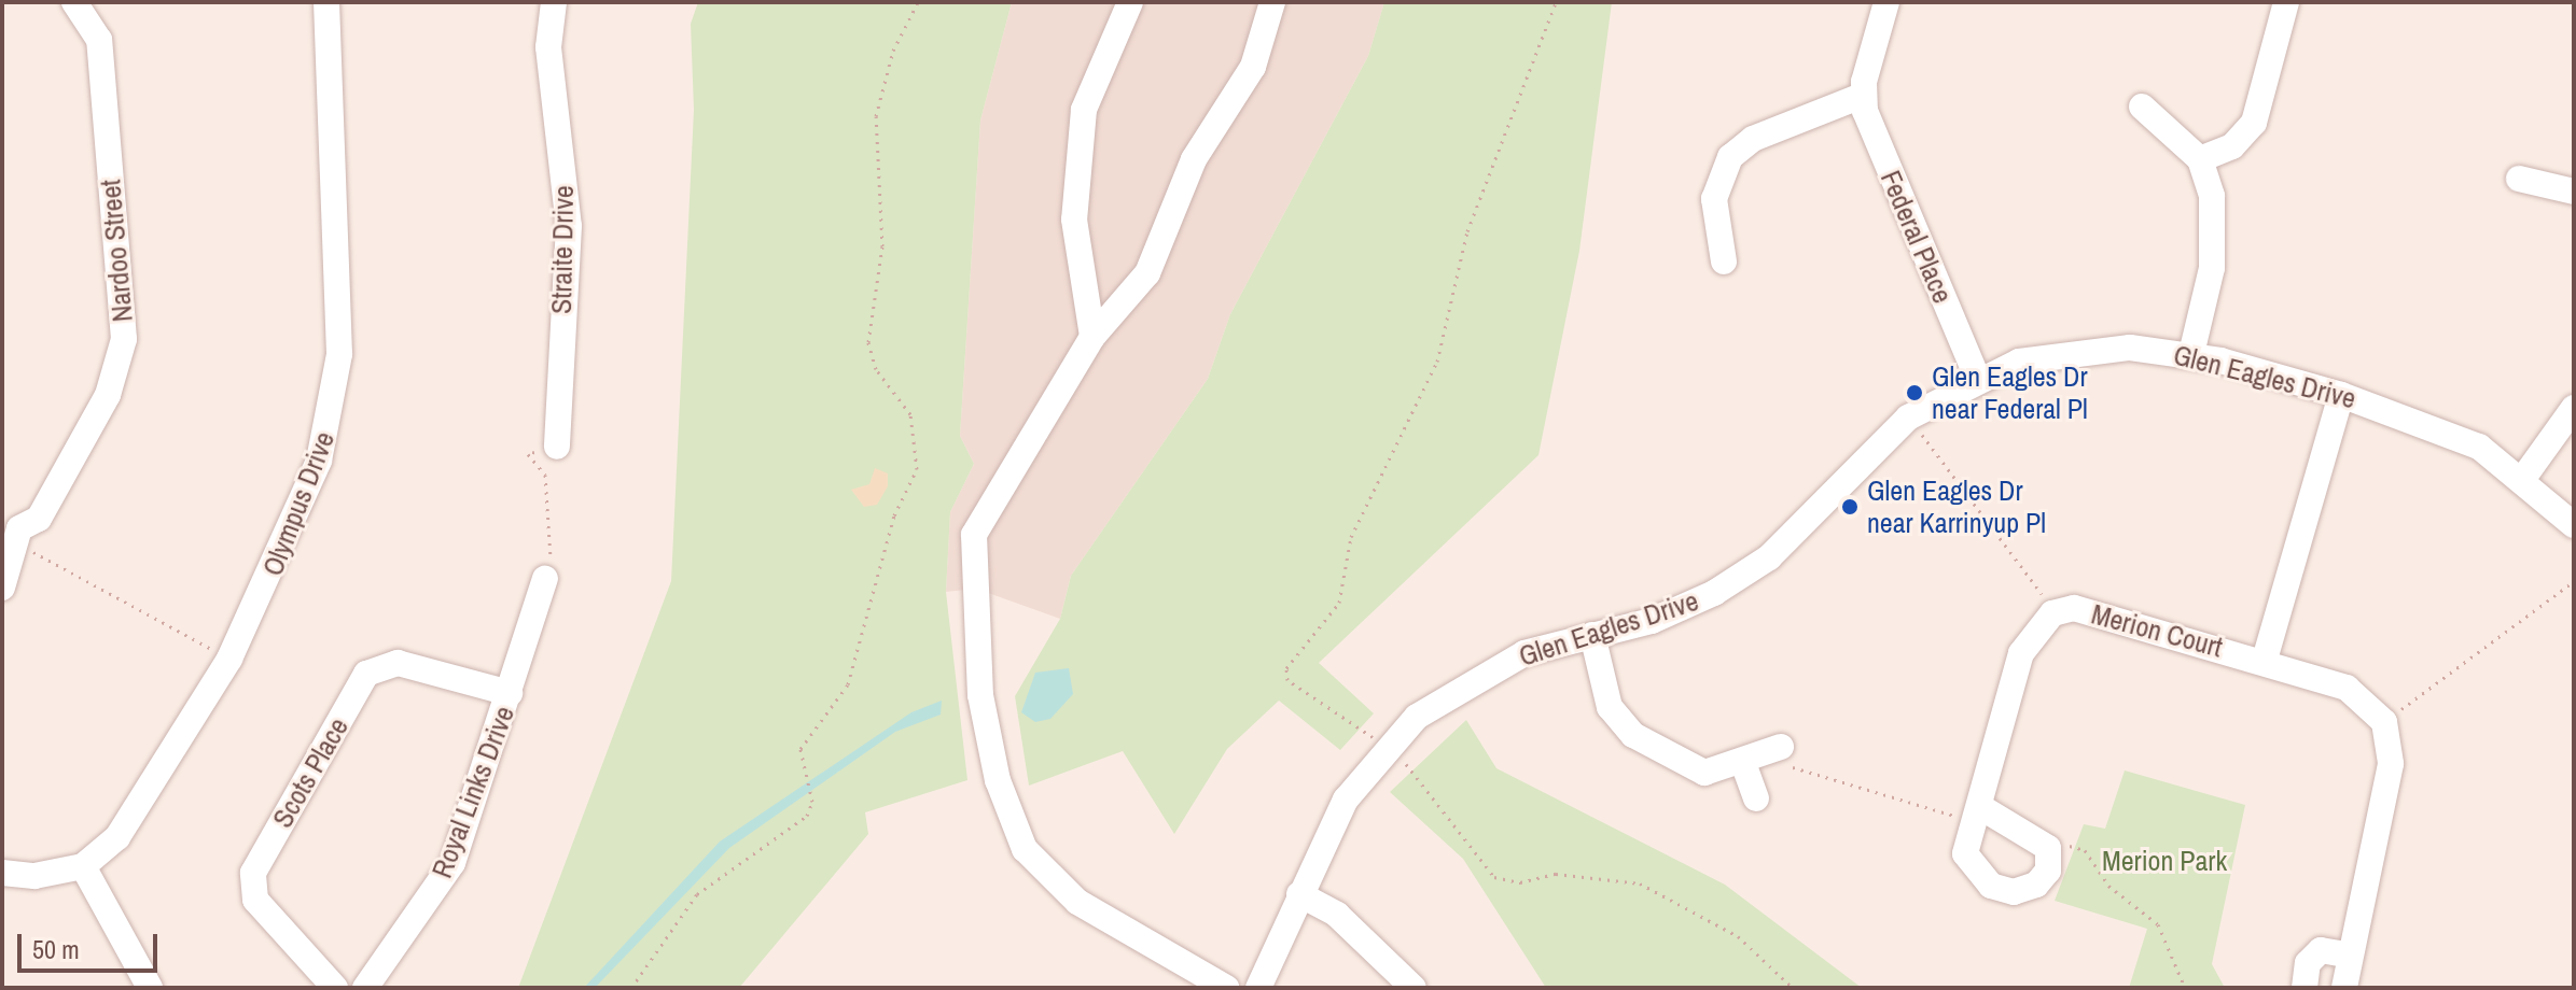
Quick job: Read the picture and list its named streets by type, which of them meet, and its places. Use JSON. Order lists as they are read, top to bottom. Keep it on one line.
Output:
{"streets":{"street":["Federal Place","Straite Drive","Nardoo Street","Glen Eagles Drive","Olympus Drive","Merion Court","Scots Place","Royal Links Drive"]},"crossings":[["Federal Place","Glen Eagles Drive"],["Scots Place","Royal Links Drive"]],"parks":["Merion Park"],"places":["Glen Eagles Dr near Federal Pl","Glen Eagles Dr near Karrinyup Pl"],"scale_bar":"50 m"}
